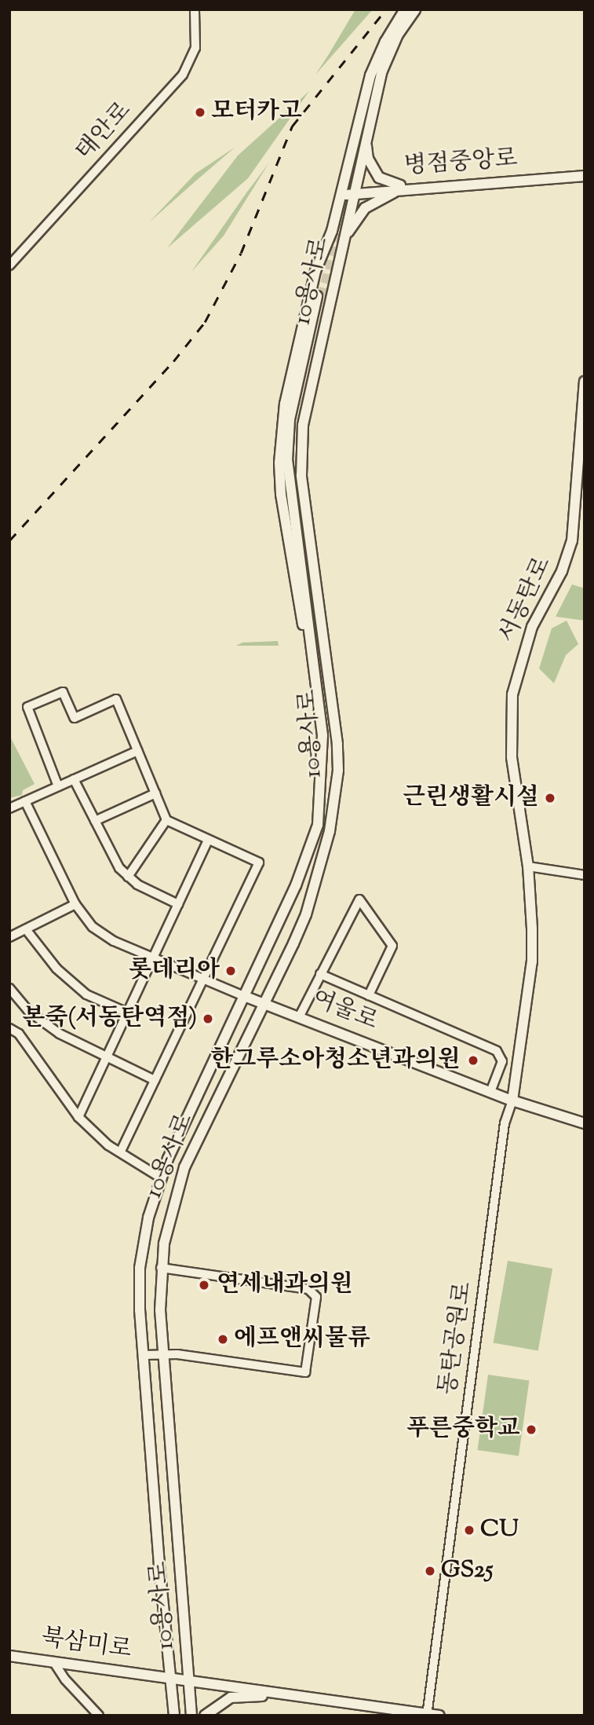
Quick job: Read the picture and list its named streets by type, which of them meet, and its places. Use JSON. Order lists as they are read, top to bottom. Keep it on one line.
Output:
{"streets":{"street":["태안로","병점중앙로","10용사로","서동탄로","여울로","동탄공원로","북삼미로"]},"crossings":[["병점중앙로","10용사로"],["10용사로","여울로"],["10용사로","북삼미로"],["서동탄로","여울로"],["서동탄로","동탄공원로"],["여울로","동탄공원로"]],"places":["모터카고","근린생활시설","롯데리아","본죽(서동탄역점)","한그루소아청소년과의원","연세내과의원","에프앤씨물류","푸른중학교","CU","GS25"]}
